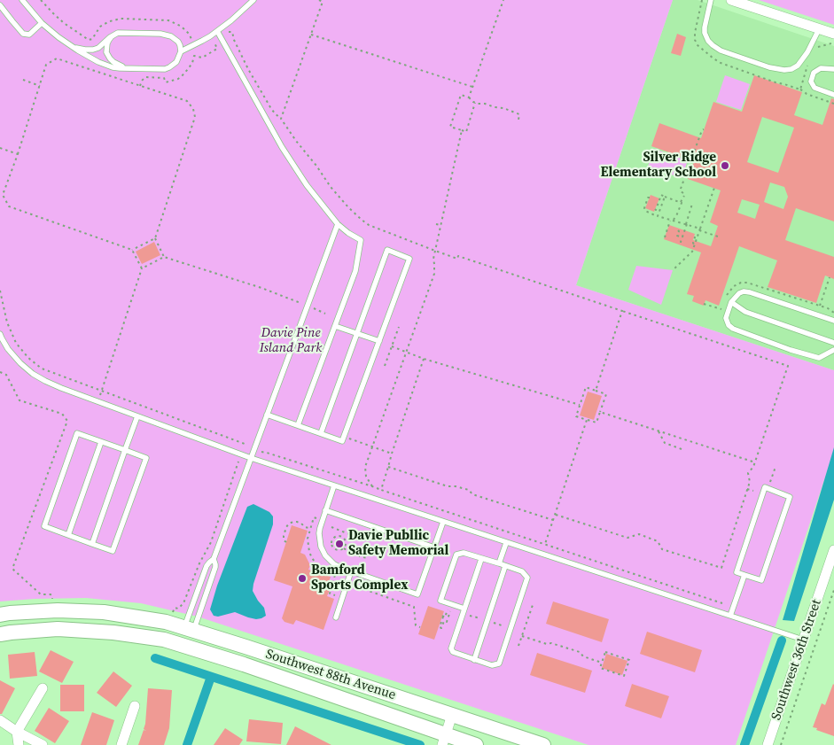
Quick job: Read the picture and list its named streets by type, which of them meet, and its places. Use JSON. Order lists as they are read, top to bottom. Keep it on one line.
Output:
{"streets":{"main road":["Southwest 88th Avenue"],"street":["Southwest 36th Street"]},"parks":["Davie Pine Island Park"],"places":["Silver Ridge Elementary School","Davie Publlic Safety Memorial","Bamford Sports Complex"]}
